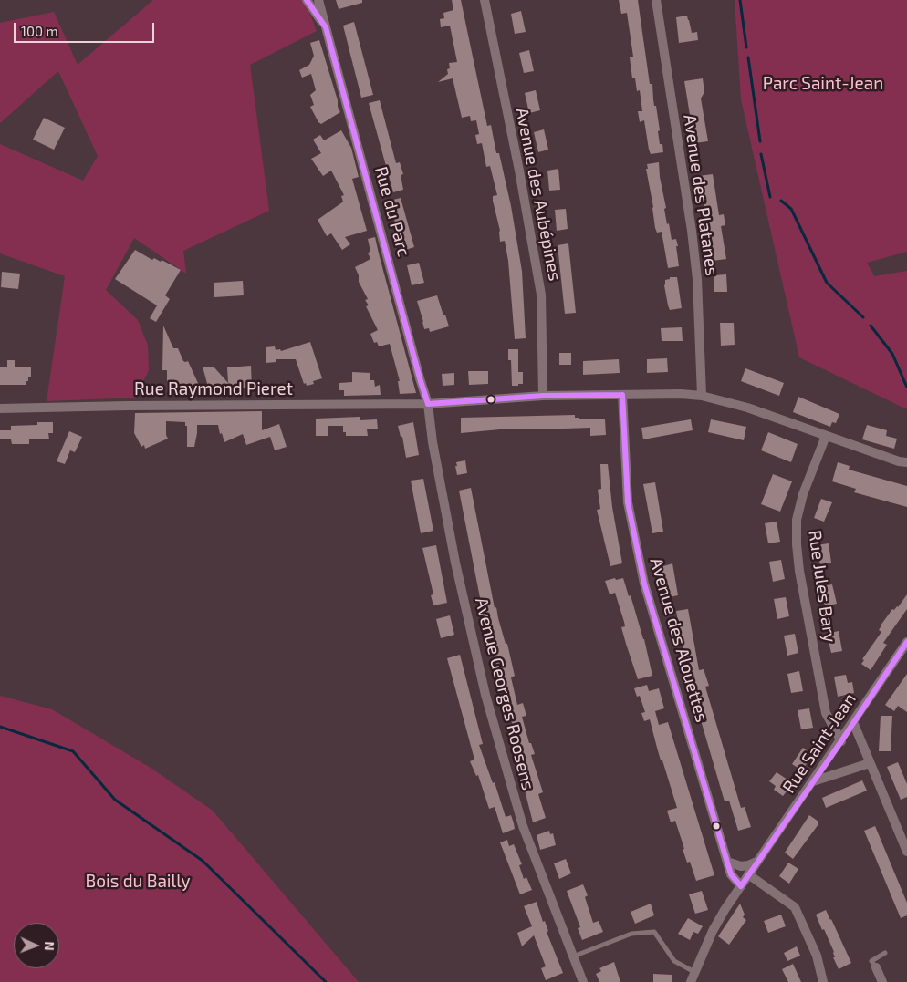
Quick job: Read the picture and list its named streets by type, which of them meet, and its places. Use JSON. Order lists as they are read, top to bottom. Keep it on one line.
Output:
{"streets":{"street":["Avenue des Aubépines","Avenue des Platanes","Rue du Parc","Rue Raymond Pieret","Rue Jules Bary","Avenue des Alouettes","Avenue Georges Roosens","Rue Saint-Jean"]},"crossings":[["Avenue des Aubépines","Rue Raymond Pieret"],["Avenue des Platanes","Rue Raymond Pieret"],["Rue du Parc","Rue Raymond Pieret"],["Rue du Parc","Avenue Georges Roosens"],["Rue Raymond Pieret","Rue Jules Bary"],["Rue Raymond Pieret","Avenue des Alouettes"],["Rue Raymond Pieret","Avenue Georges Roosens"],["Rue Jules Bary","Rue Saint-Jean"],["Avenue des Alouettes","Rue Saint-Jean"]],"parks":["Parc Saint-Jean","Bois du Bailly"],"scale_bar":"100 m","north":"right"}
